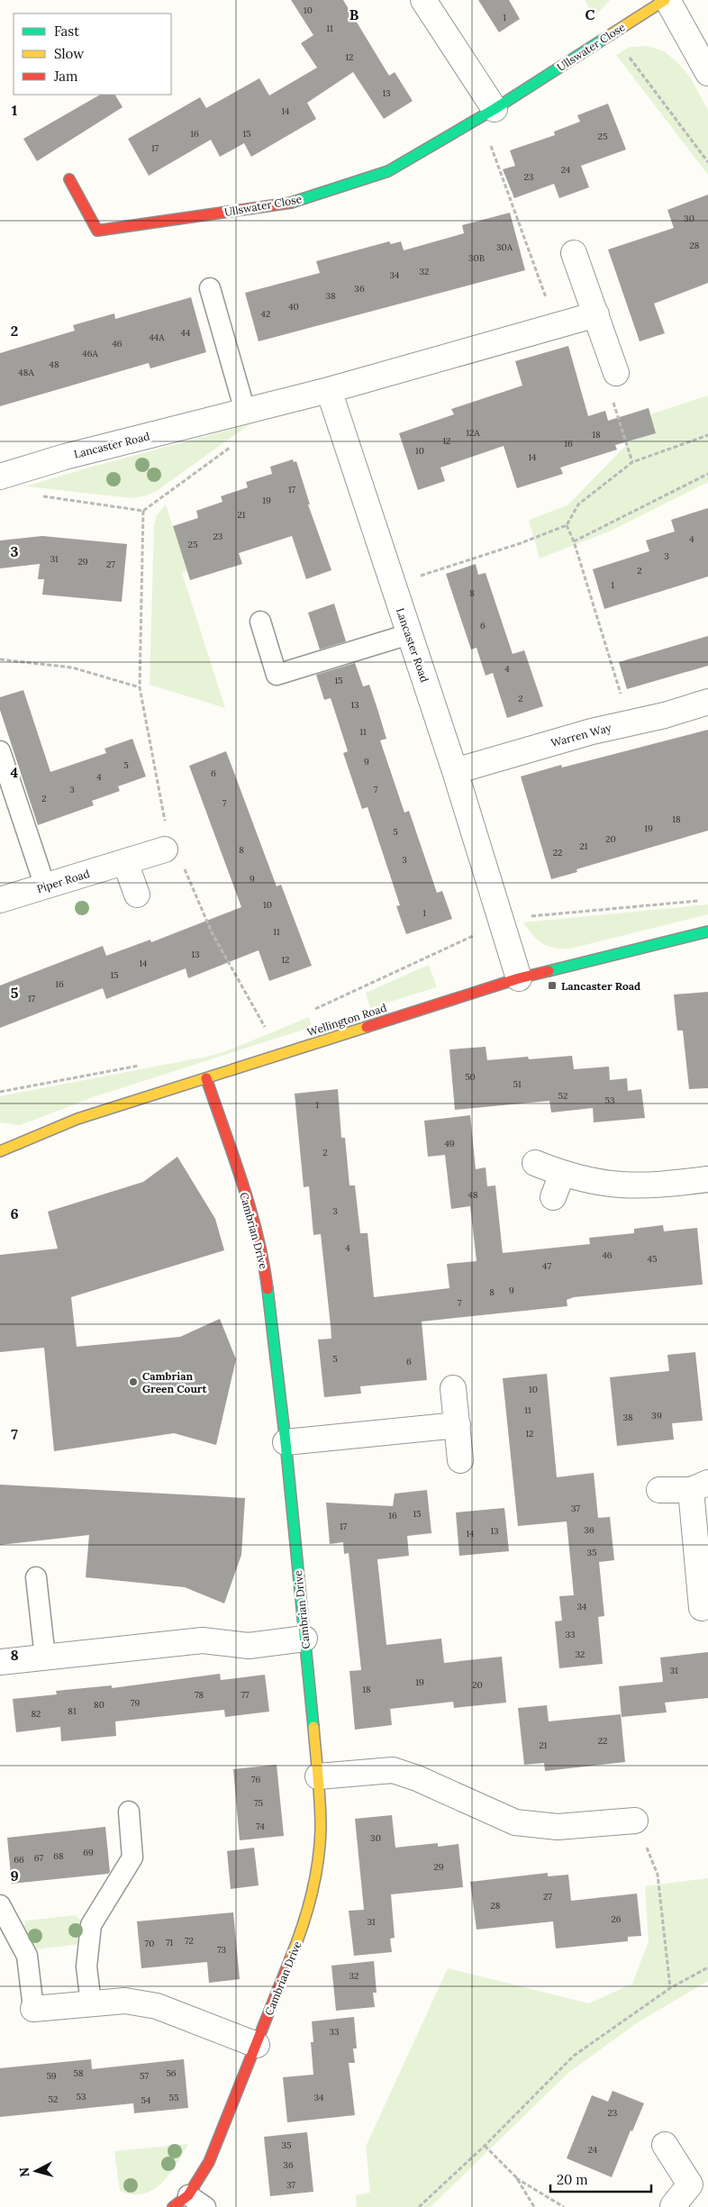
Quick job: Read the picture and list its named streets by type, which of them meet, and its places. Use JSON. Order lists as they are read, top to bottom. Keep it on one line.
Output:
{"streets":{"street":["Ullswater Close","Lancaster Road","Warren Way","Piper Road","Wellington Road","Cambrian Drive"]},"crossings":[["Lancaster Road","Warren Way"],["Lancaster Road","Wellington Road"],["Wellington Road","Cambrian Drive"]],"places":{"transit":["Lancaster Road"],"other":["Cambrian Green Court"]},"house_numbers":["10","1","11","12","13","14","16","15","25","17","24","23","30","28","30A","30B","32","34","36","38","40","42","44","44A","46","46A","48","48A","12A","18","12","16","10","14","17","19","21","23","4","25","3","31","29","27","2","1","8","6","4","15","2","13","11","9","5","6","4","3","7","2","7","18","19","5","20","21","8","22","3","9","10","1","11","13","12","14","15","16","17","50","51","52","53","1","49","2","48","3","4","46","45","47","9","8","7","5","6","10","11","39","38","12","37","15","16","17","36","13","14","35","34","33","32","31","19","20","18","78","77","79","80","81","82","22","21","76","75","74","30","69","68","67","66","29","27","28","26","31","72","71","70","73","32","33","58","56","59","57","53","55","34","52","54","23","35","24","36","37"],"legend":["Fast","Slow","Jam"],"scale_bar":"20 m","north":"left","grid":{"columns":["B","C"],"rows":["1","2","3","4","5","6","7","8","9"]}}
